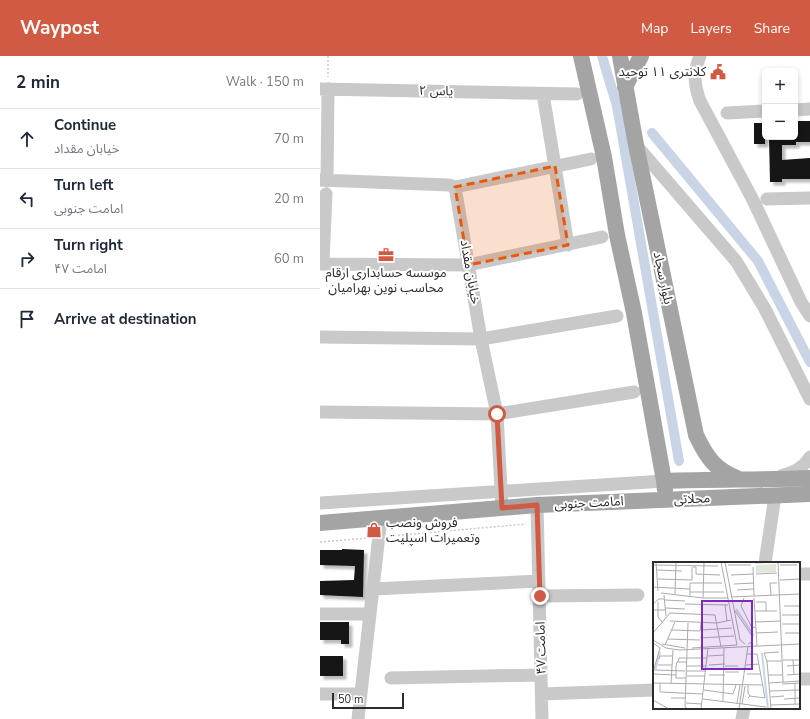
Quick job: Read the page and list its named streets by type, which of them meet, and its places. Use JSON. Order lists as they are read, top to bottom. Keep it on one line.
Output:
{"streets":{"main road":["بلوار سجاد","محلاتی","امامت جنوبی"],"street":["یاس ۲","خیابان مقداد","امامت ۴۷"]},"crossings":[["خیابان مقداد","امامت جنوبی"],["بلوار سجاد","محلاتی"],["محلاتی","امامت جنوبی"],["امامت جنوبی","امامت ۴۷"]],"places":{"public building":["کلانتری ۱۱ توحید"],"office":["موسسه حسابداری ارقام محاسب نوین بهرامیان"],"shop":["فروش ونصب وتعمیرات اسپلیت"]},"scale_bar":"50 m","page":{"header":"Waypost","nav":["Map","Layers","Share"],"heading":["2 min","Walk · 150 m"],"map_buttons":["+","−"],"list":[["Continue","خیابان مقداد","70 m"],["Turn left","امامت جنوبی","20 m"],["Turn right","امامت ۴۷","60 m"],"Arrive at destination"],"scale":"50 m"}}
